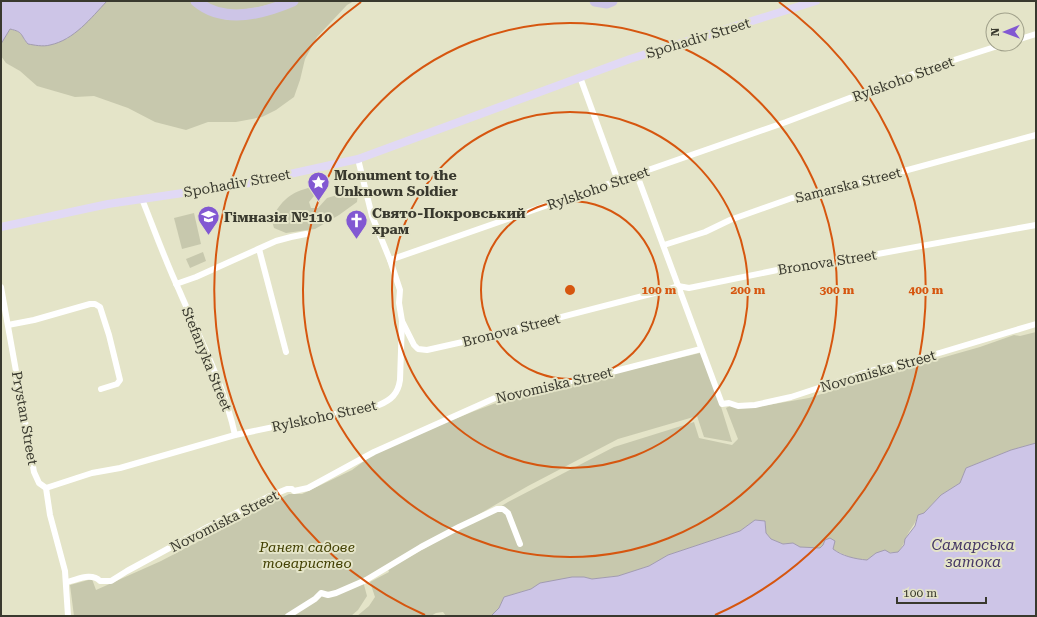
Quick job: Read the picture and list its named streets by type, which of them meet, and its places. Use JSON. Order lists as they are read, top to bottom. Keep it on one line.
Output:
{"streets":{"street":["Spohadiv Street","Rylskoho Street","Samarska Street","Bronova Street","Stefanyka Street","Novomiska Street","Prystan Street"]},"crossings":[["Spohadiv Street","Stefanyka Street"],["Rylskoho Street","Bronova Street"],["Rylskoho Street","Stefanyka Street"],["Rylskoho Street","Prystan Street"],["Novomiska Street","Prystan Street"]],"water":["Самарська затока"],"parks":["Ранет садове товариство"],"places":{"place":["Monument to the Unknown Soldier"],"school or university":["Гімназія №110"],"church":["Свято-Покровський храм"]},"scale_bar":"100 m","north":"left","rings":["100 m","200 m","300 m","400 m"]}
